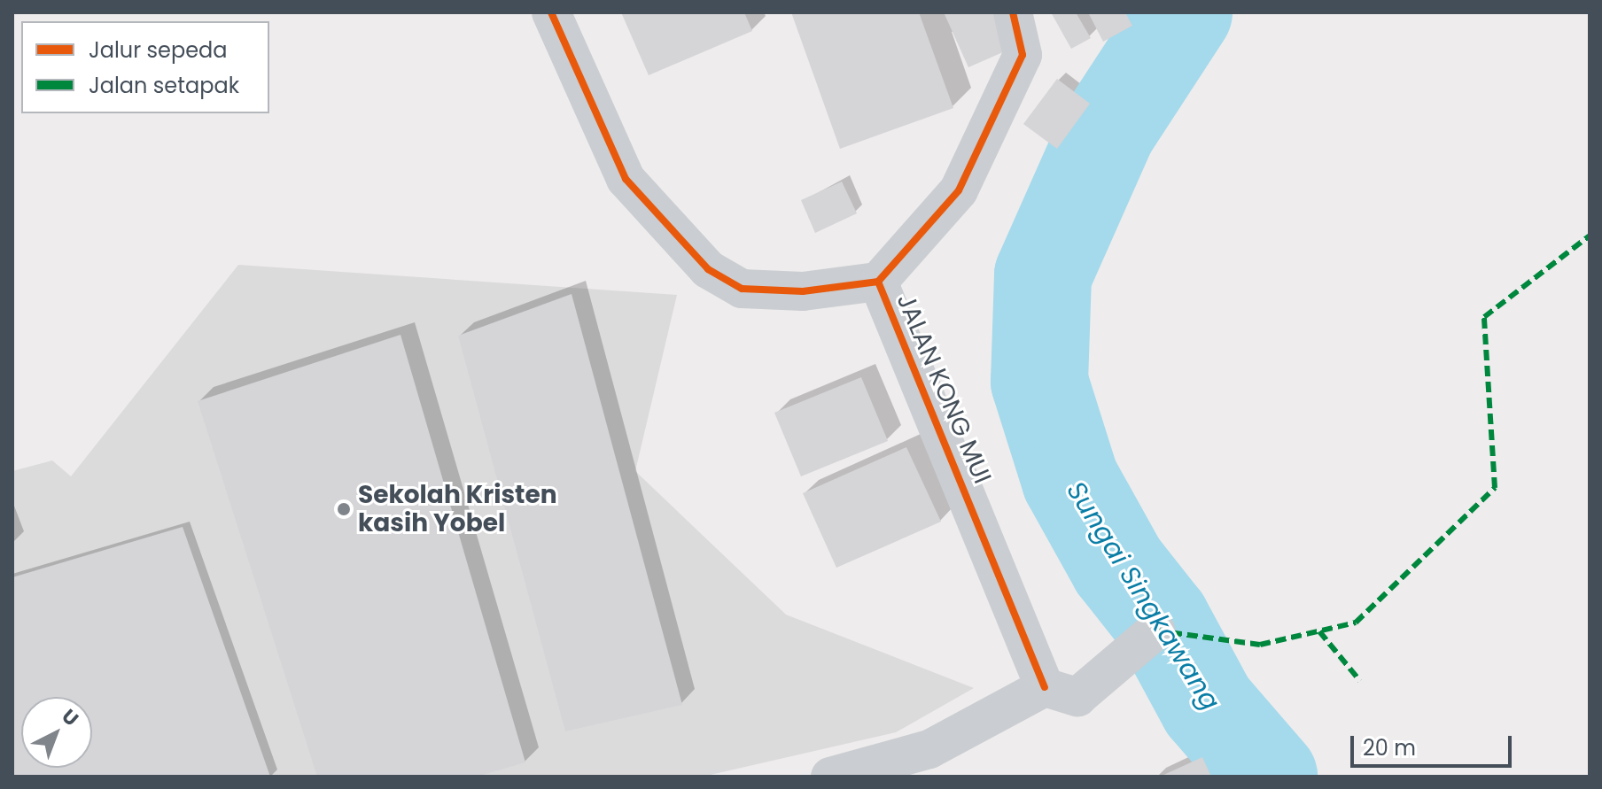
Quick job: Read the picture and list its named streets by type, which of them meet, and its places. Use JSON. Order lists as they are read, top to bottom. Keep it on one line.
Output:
{"streets":{"street":["JALAN KONG MUI"]},"water":["Sungai Singkawang"],"places":["Sekolah Kristen kasih Yobel"],"legend":["Jalur sepeda","Jalan setapak"],"scale_bar":"20 m","north":"top right"}
